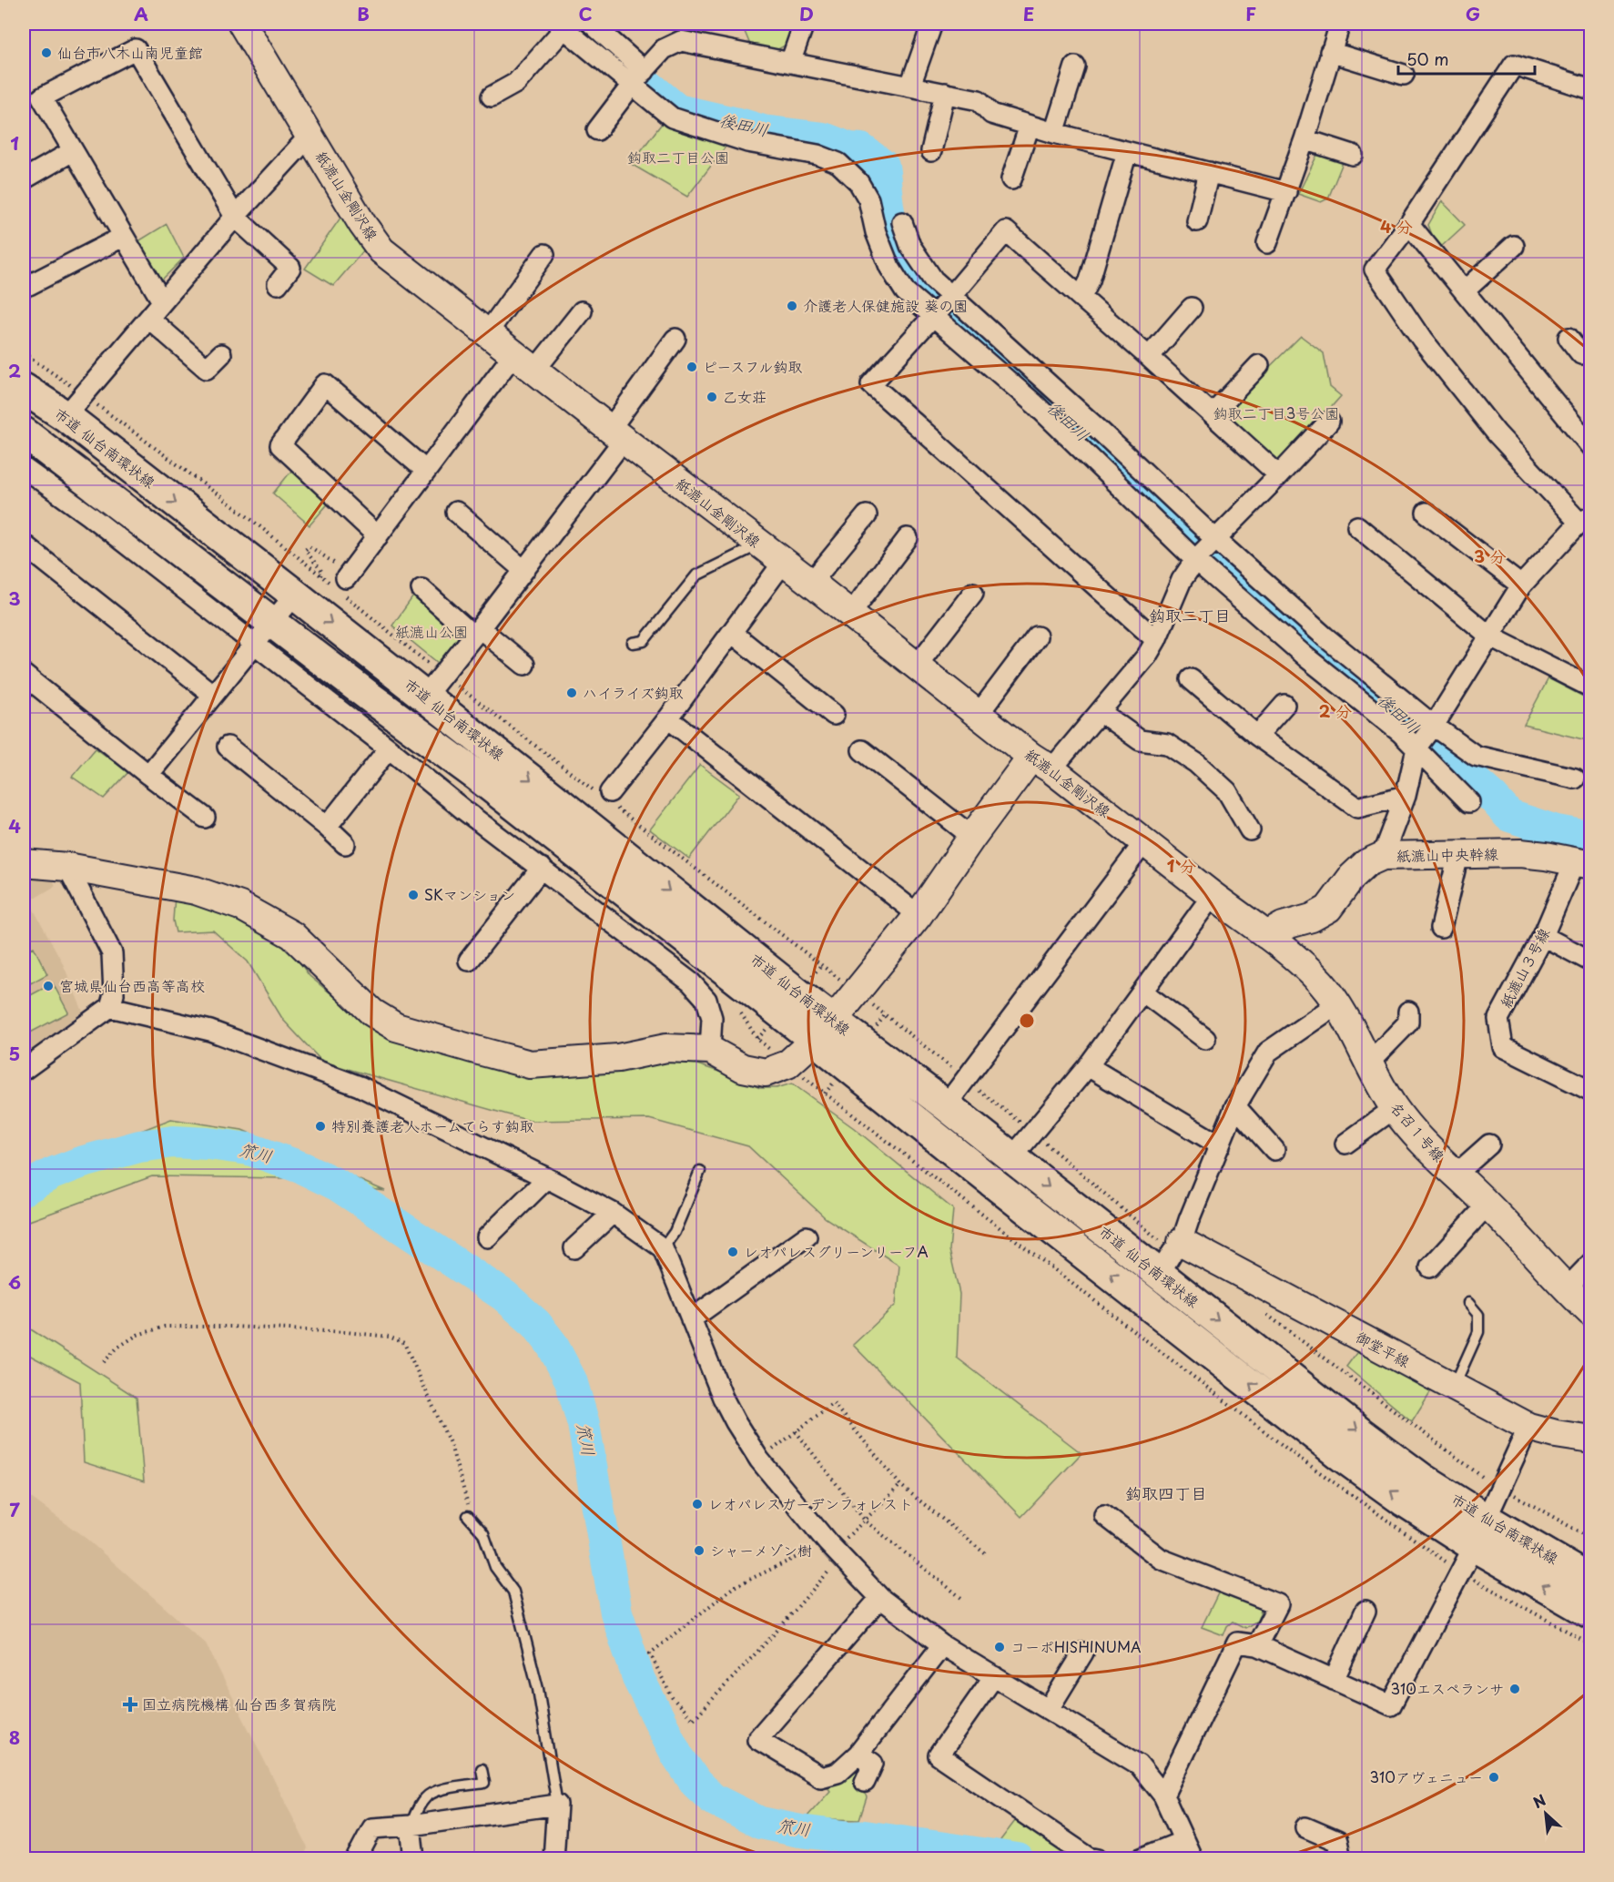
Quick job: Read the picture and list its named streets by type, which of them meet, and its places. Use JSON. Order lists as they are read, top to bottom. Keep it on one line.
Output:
{"streets":{"main road":["市道 仙台南環状線"],"street":["紙漉山金剛沢線","紙漉山中央幹線","紙漉山３号線","名召１号線","御堂平線"]},"crossings":[["紙漉山金剛沢線","紙漉山中央幹線"],["紙漉山金剛沢線","名召１号線"],["市道 仙台南環状線","御堂平線"],["紙漉山中央幹線","紙漉山３号線"],["紙漉山中央幹線","名召１号線"]],"districts":["鈎取二丁目","鈎取四丁目"],"water":["後田川","笊川"],"parks":["鈎取二丁目公園","鈎取二丁目3号公園","紙漉山公園"],"places":{"other":["仙台市八木山南児童館","介護老人保健施設 葵の園","ピースフル鈎取","乙女荘","ハイライズ鈎取","SKマンション","宮城県仙台西高等高校","特別養護老人ホームてらす鈎取","レオパレスグリーンリーフA","レオパレスガーデンフォレスト","シャーメゾン樹","コーポHISHINUMA","310エスペランサ","310アヴェニュー"],"health":["国立病院機構 仙台西多賀病院"]},"scale_bar":"50 m","north":"top left","grid":{"columns":["A","B","C","D","E","F","G"],"rows":["1","2","3","4","5","6","7","8"]},"rings":["4 分","3 分","2 分","1 分"]}
